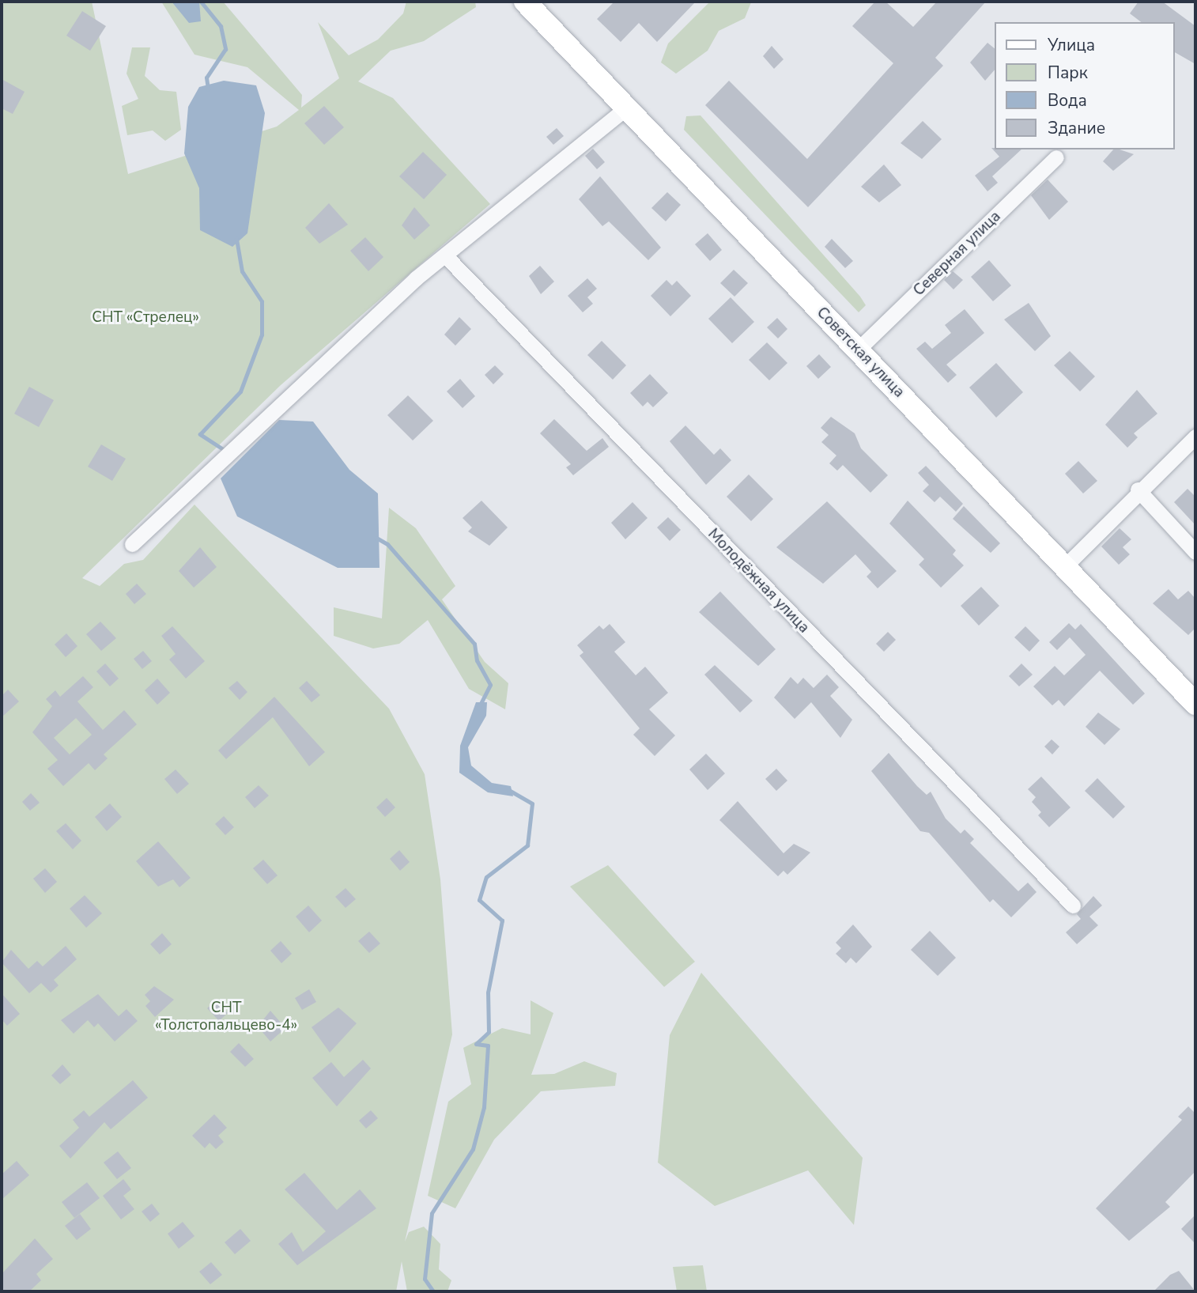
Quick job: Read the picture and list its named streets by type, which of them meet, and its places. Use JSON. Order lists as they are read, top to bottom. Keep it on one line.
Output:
{"streets":{"street":["Северная улица","Советская улица","Молодёжная улица"]},"crossings":[["Северная улица","Советская улица"]],"parks":["СНТ «Стрелец»","СНТ «Толстопальцево-4»"],"legend":["Улица","Парк","Вода","Здание"]}
